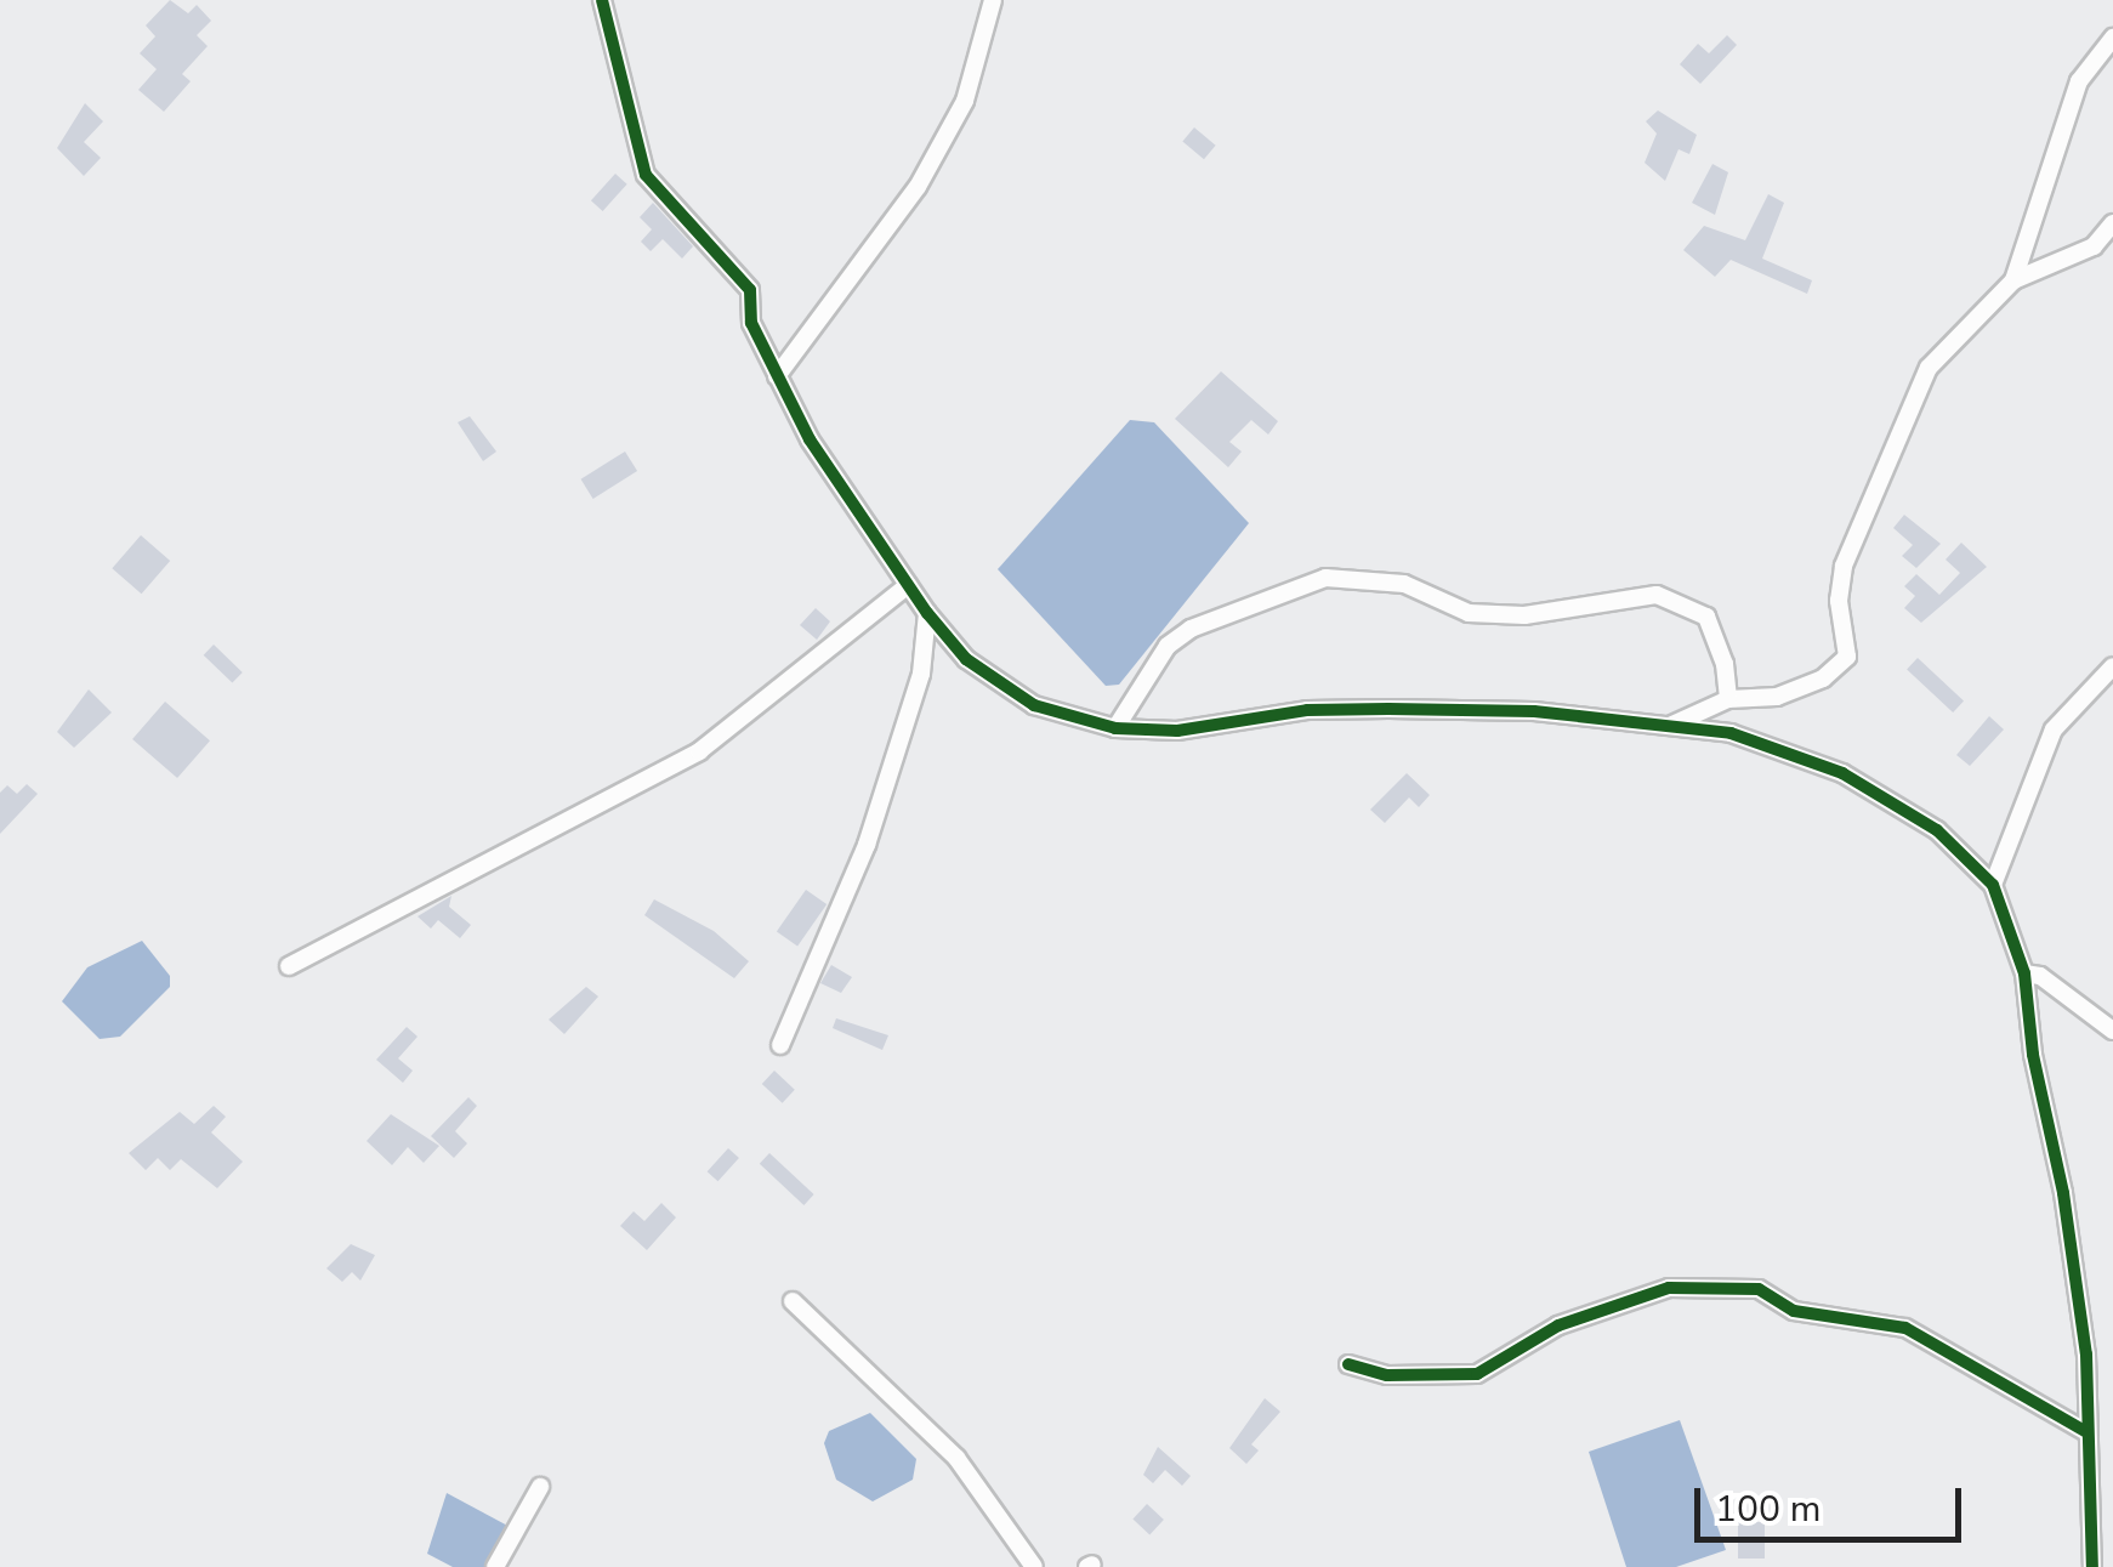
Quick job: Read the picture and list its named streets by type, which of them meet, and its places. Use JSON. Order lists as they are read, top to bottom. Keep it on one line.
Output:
{"scale_bar":"100 m"}
